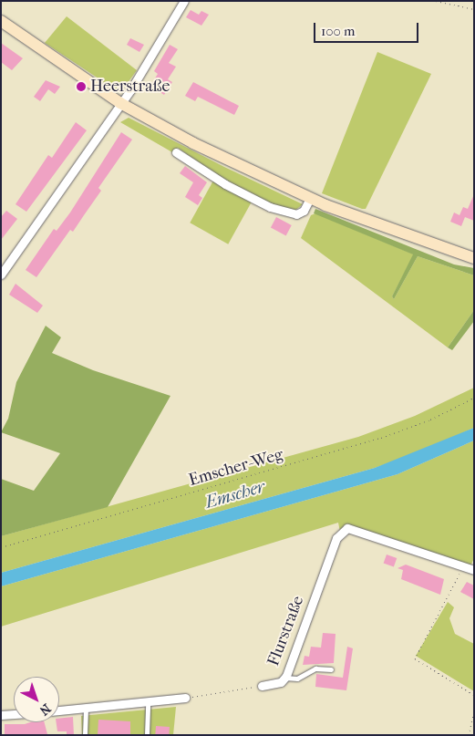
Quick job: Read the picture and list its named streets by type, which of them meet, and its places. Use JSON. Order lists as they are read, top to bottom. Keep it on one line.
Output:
{"streets":{"street":["Flurstraße"],"path":["Emscher-Weg"]},"water":["Emscher"],"places":["Heerstraße"],"scale_bar":"100 m","north":"bottom right"}
